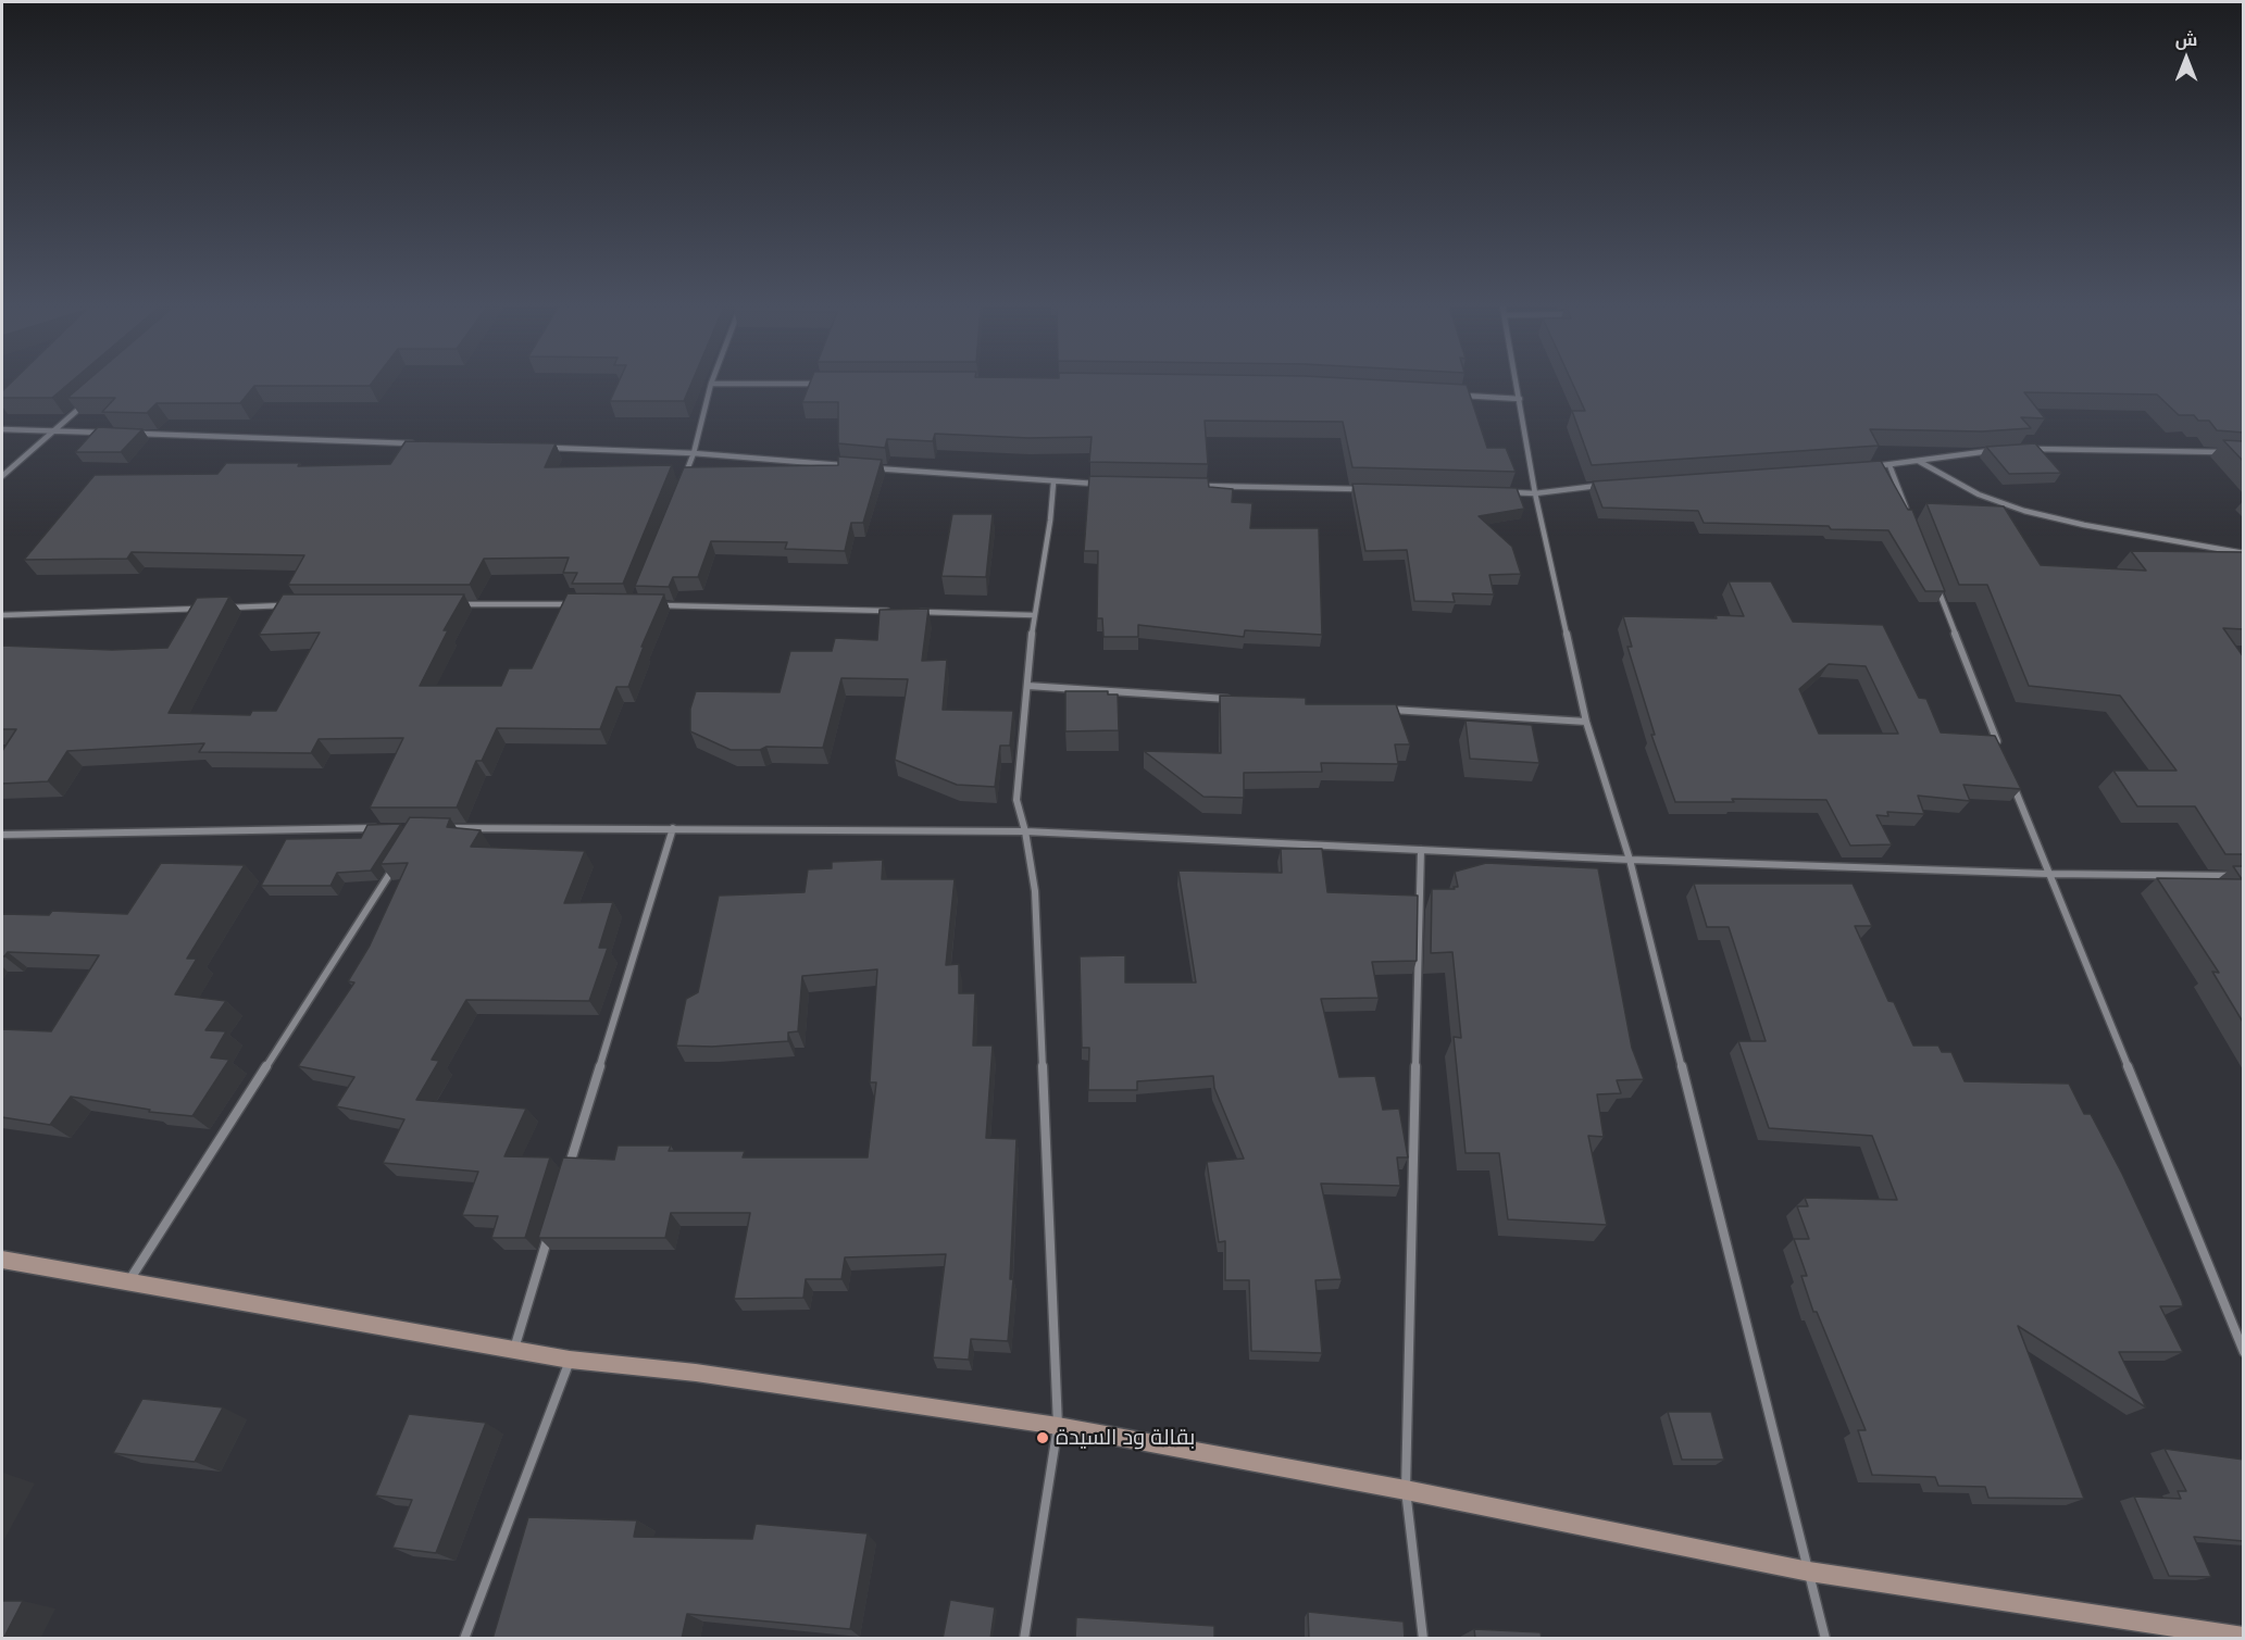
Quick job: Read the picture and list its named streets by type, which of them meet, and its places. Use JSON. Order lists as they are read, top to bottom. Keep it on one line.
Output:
{"places":["بقالة ود السيدة"],"north":"top"}
